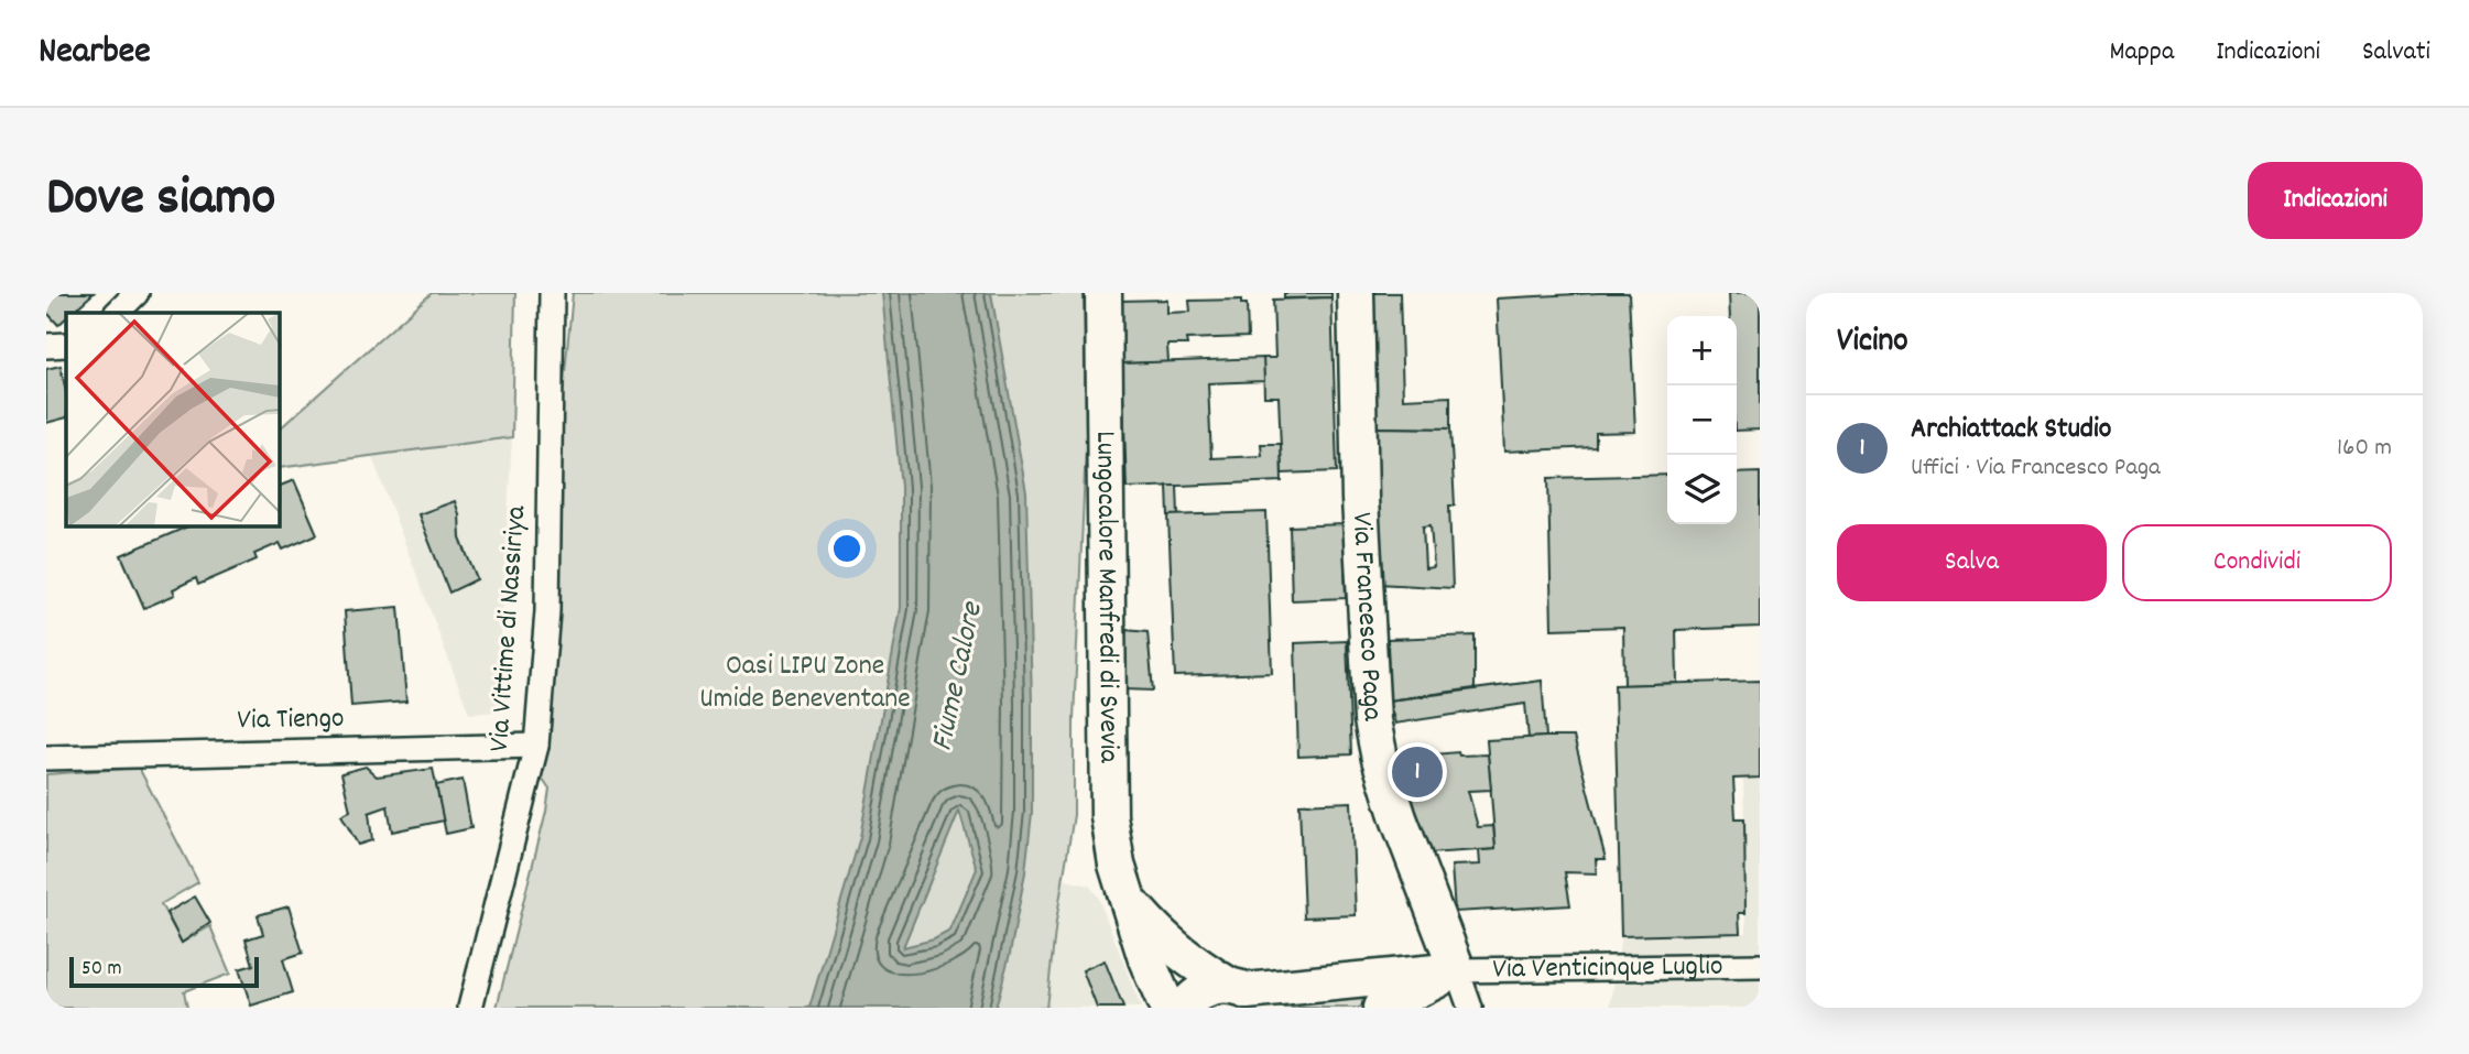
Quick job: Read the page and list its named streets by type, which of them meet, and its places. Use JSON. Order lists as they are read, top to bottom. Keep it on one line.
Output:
{"streets":{"street":["Lungocalore Manfredi di Svevia","Via Francesco Paga","Via Vittime di Nassiriya","Via Tiengo","Via Venticinque Luglio"]},"crossings":[["Lungocalore Manfredi di Svevia","Via Venticinque Luglio"],["Via Francesco Paga","Via Venticinque Luglio"],["Via Vittime di Nassiriya","Via Tiengo"]],"water":["Fiume Calore"],"parks":["Oasi LIPU Zone Umide Beneventane"],"scale_bar":"50 m","page":{"header":"Nearbee","nav":["Mappa","Indicazioni","Salvati"],"title":"Dove siamo","buttons":["Indicazioni",["Salva","Condividi"]],"heading":"Vicino","map_buttons":["+","−"],"list":[{"mark":"1","name":"Archiattack Studio","note":"Uffici · Via Francesco Paga","value":"160 m"}],"pins":"1","scale":"50 m"}}
